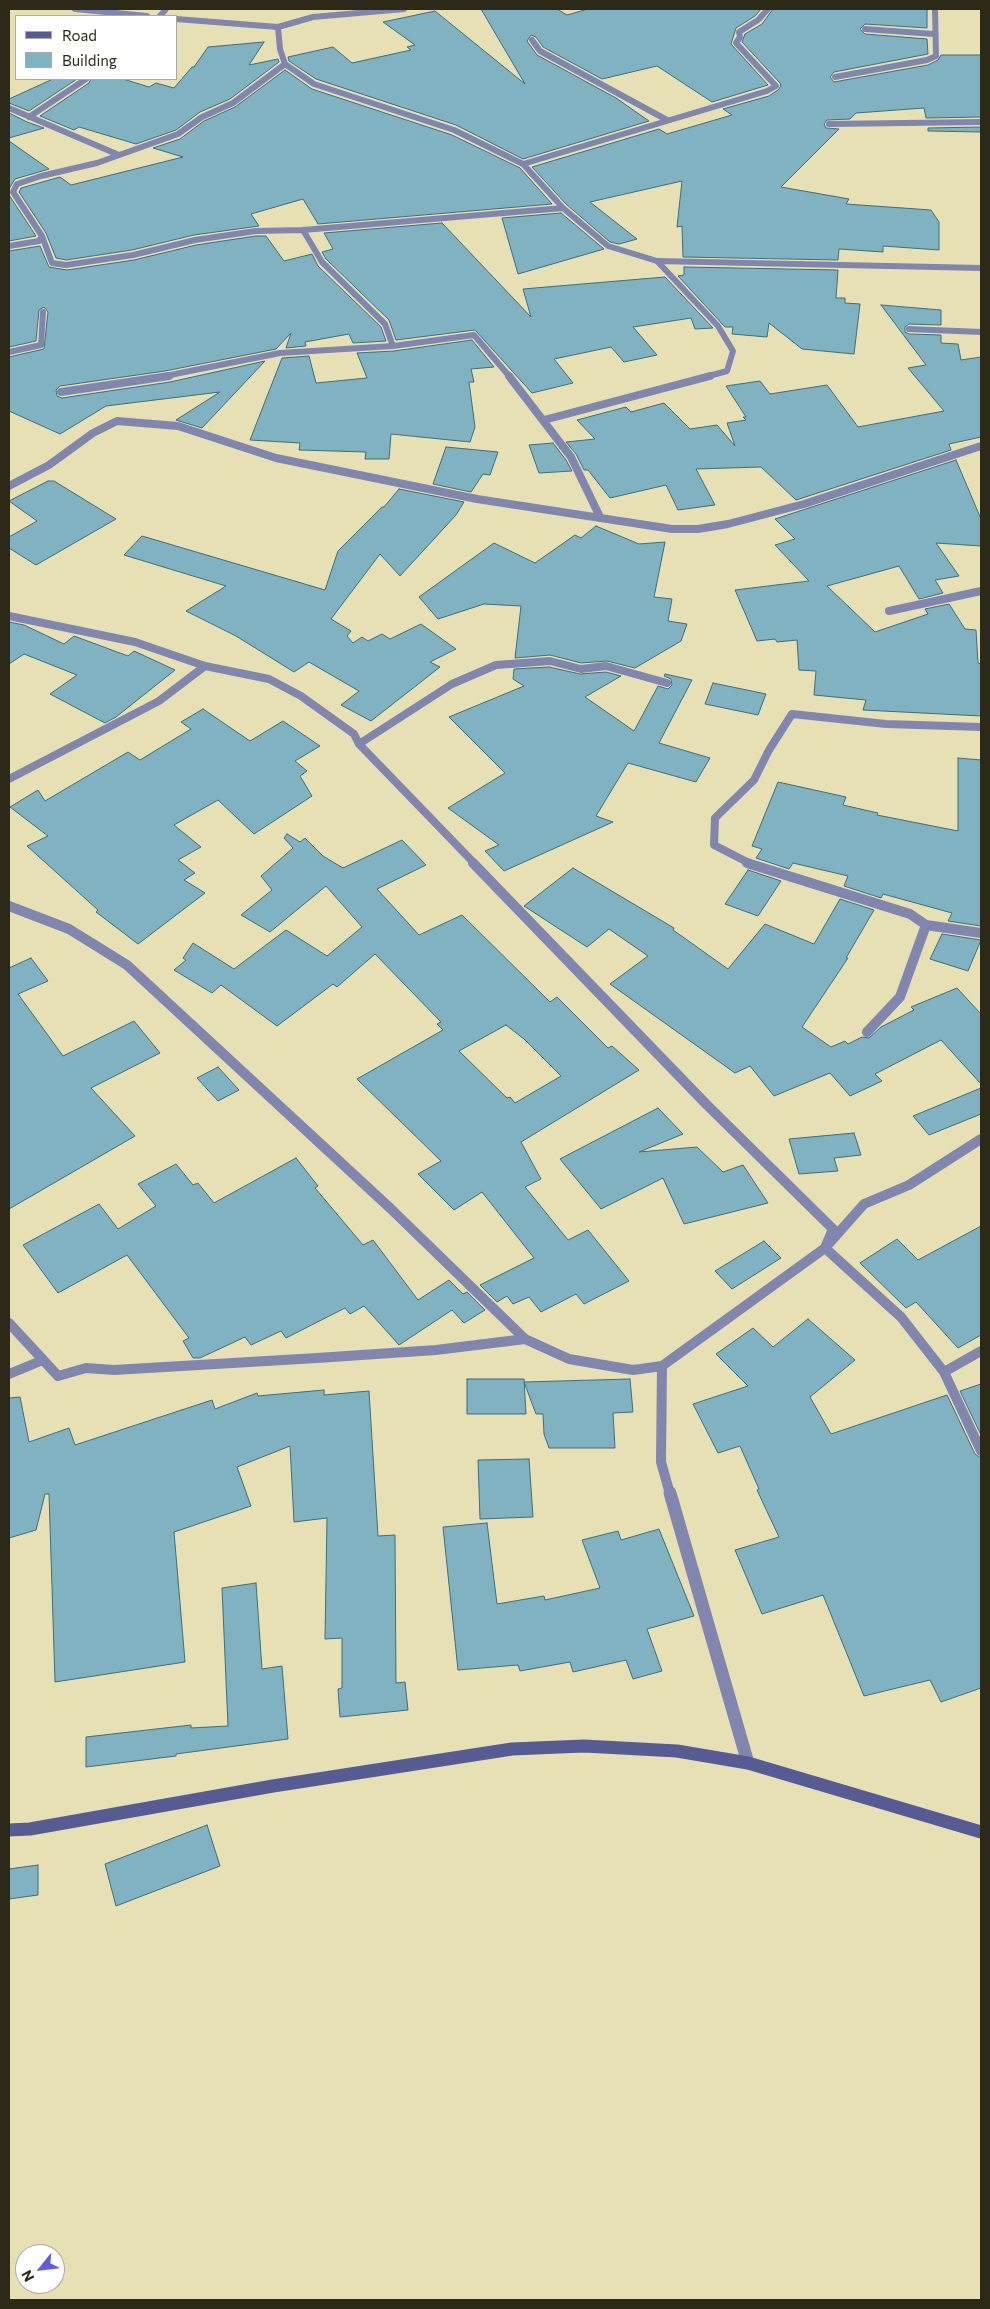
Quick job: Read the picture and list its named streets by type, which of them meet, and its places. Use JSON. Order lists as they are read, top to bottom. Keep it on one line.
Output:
{"legend":["Road","Building"],"north":"bottom left"}
